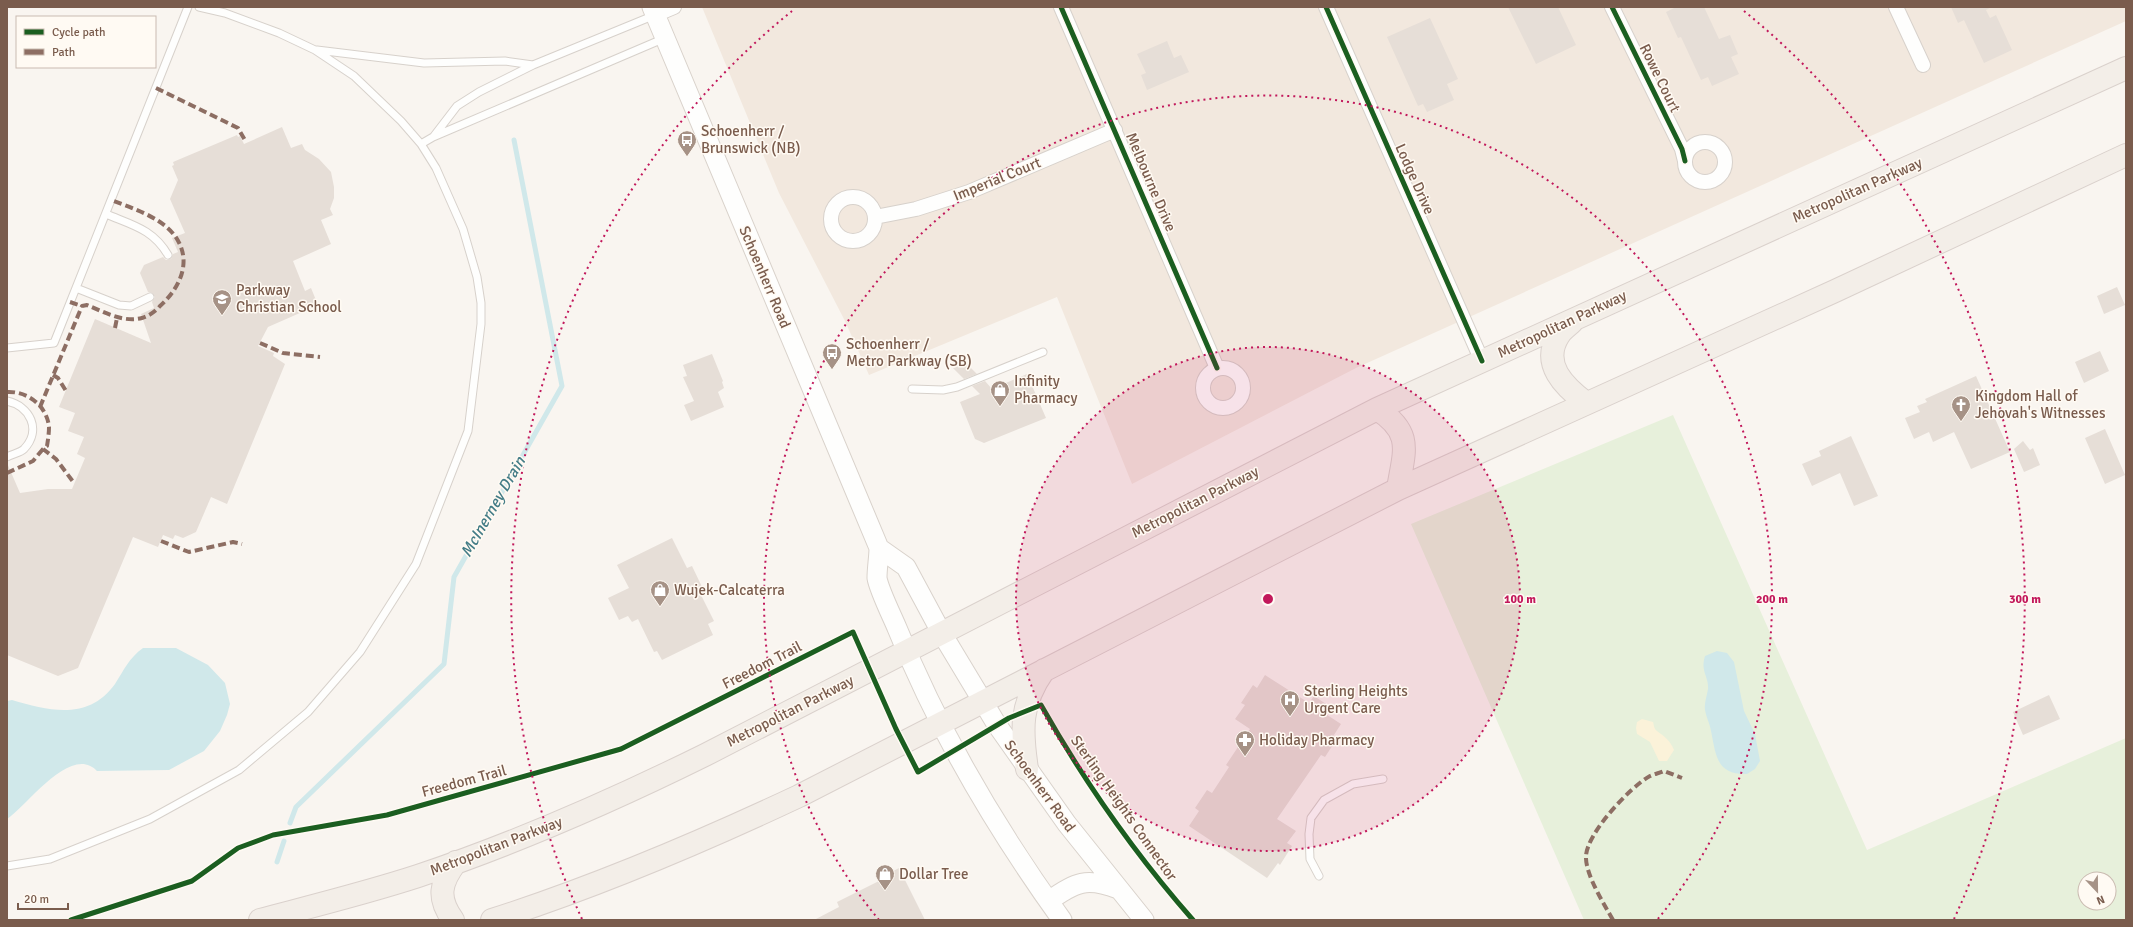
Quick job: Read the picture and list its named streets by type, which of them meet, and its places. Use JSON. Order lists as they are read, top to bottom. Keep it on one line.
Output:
{"streets":{"main road":["Metropolitan Parkway","Schoenherr Road"],"street":["Rowe Court","Imperial Court","Lodge Drive","Melbourne Drive"],"cycle path":["Freedom Trail"]},"crossings":[["Imperial Court","Melbourne Drive"],["Lodge Drive","Metropolitan Parkway"],["Metropolitan Parkway","Schoenherr Road"]],"water":["McInerney Drain"],"places":{"bus stop":["Schoenherr / Brunswick (NB)","Schoenherr / Metro Parkway (SB)"],"school or university":["Parkway Christian School"],"shop":["Infinity Pharmacy","Wujek-Calcaterra","Dollar Tree"],"church":["Kingdom Hall of Jehovah's Witnesses"],"hospital":["Sterling Heights Urgent Care"],"pharmacy":["Holiday Pharmacy"]},"legend":["Cycle path","Path"],"scale_bar":"20 m","north":"bottom","rings":["100 m","200 m","300 m"]}
